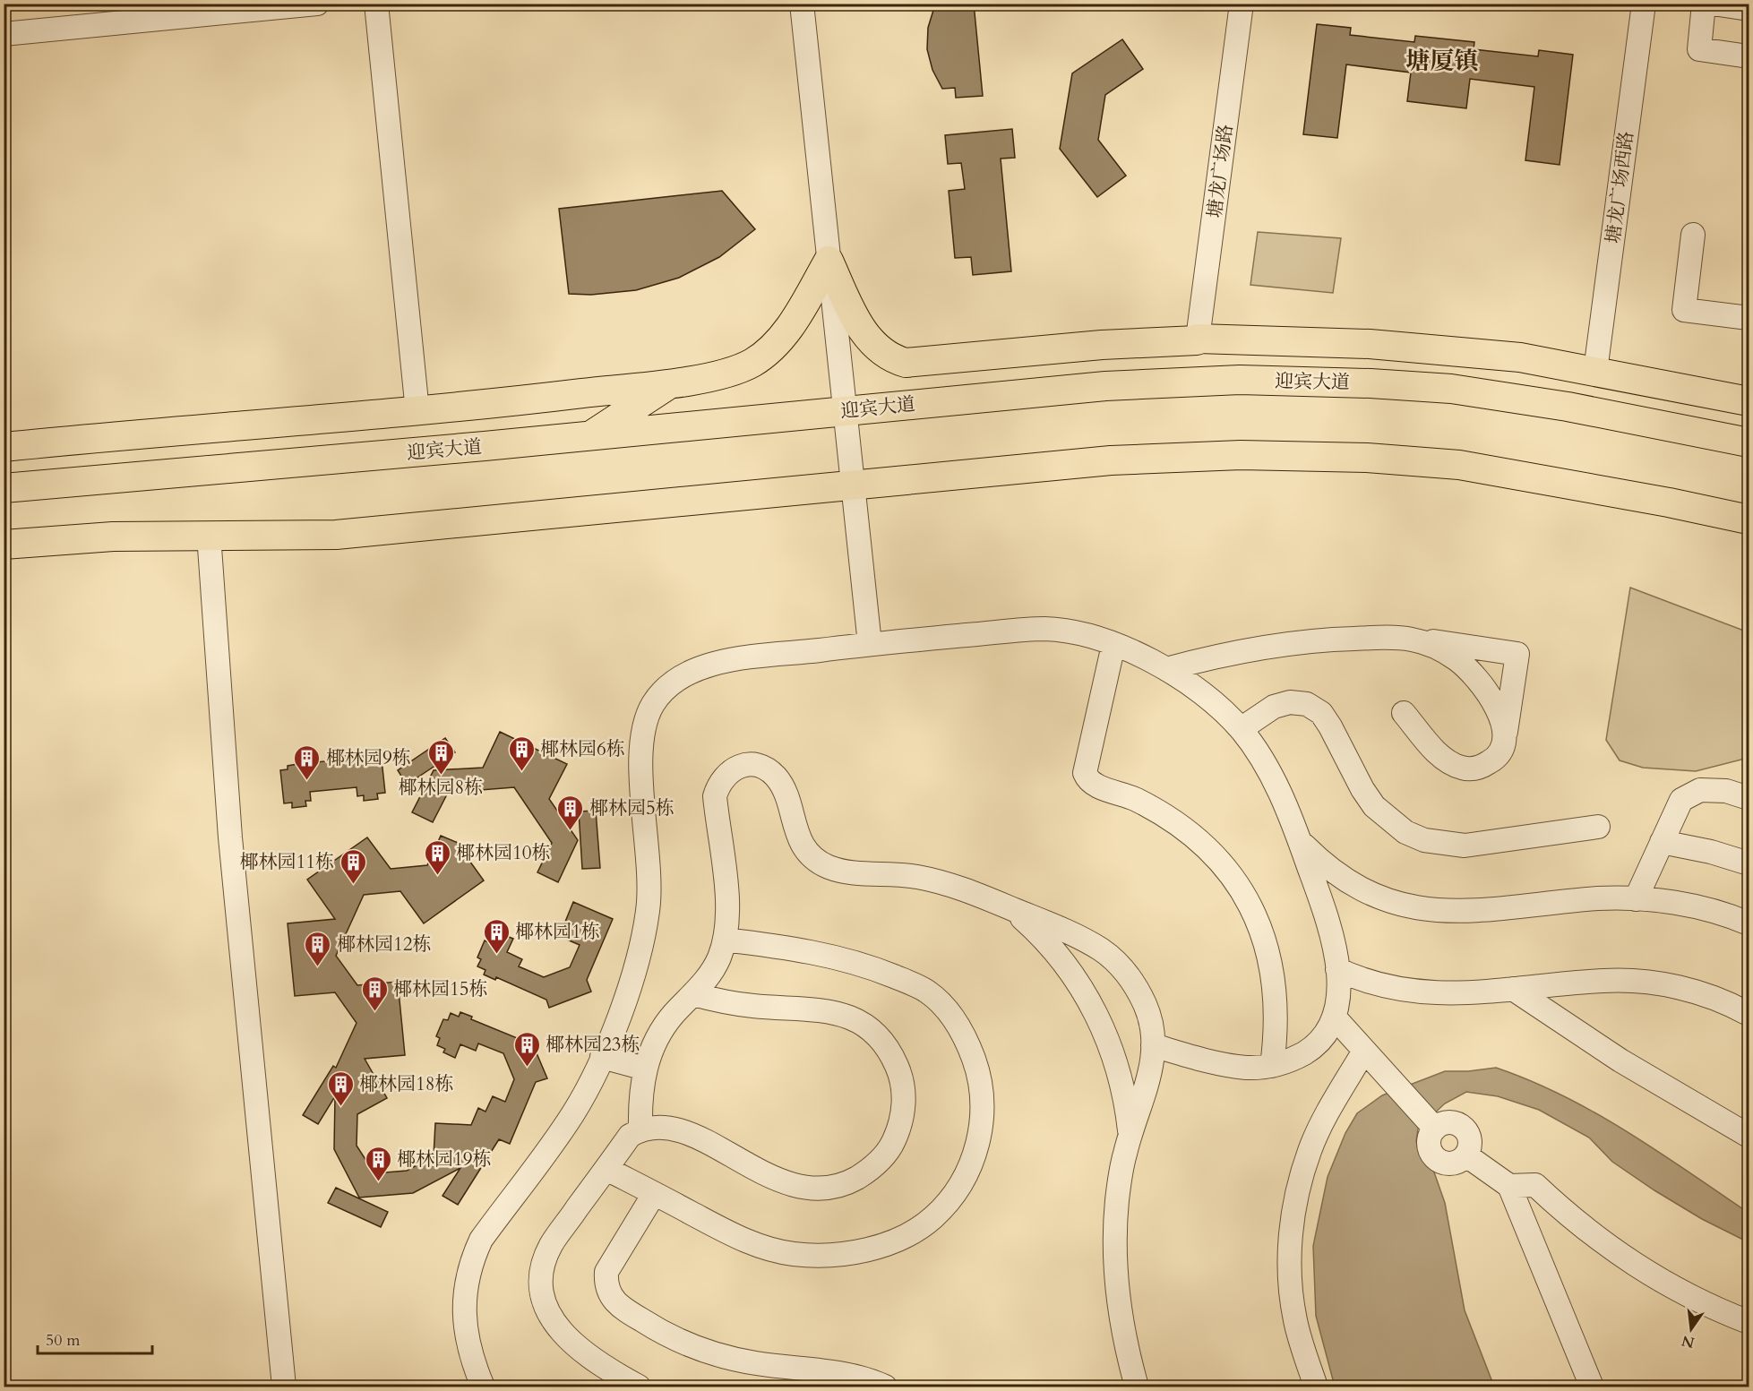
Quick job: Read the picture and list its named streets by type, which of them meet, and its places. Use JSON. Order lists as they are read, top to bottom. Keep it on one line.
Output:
{"streets":{"main road":["迎宾大道"],"street":["塘龙广场路","塘龙广场西路"]},"districts":["塘厦镇"],"places":{"building":["椰林园6栋","椰林园8栋","椰林园9栋","椰林园5栋","椰林园10栋","椰林园11栋","椰林园1栋","椰林园12栋","椰林园15栋","椰林园23栋","椰林园18栋","椰林园19栋"]},"scale_bar":"50 m","north":"bottom"}
